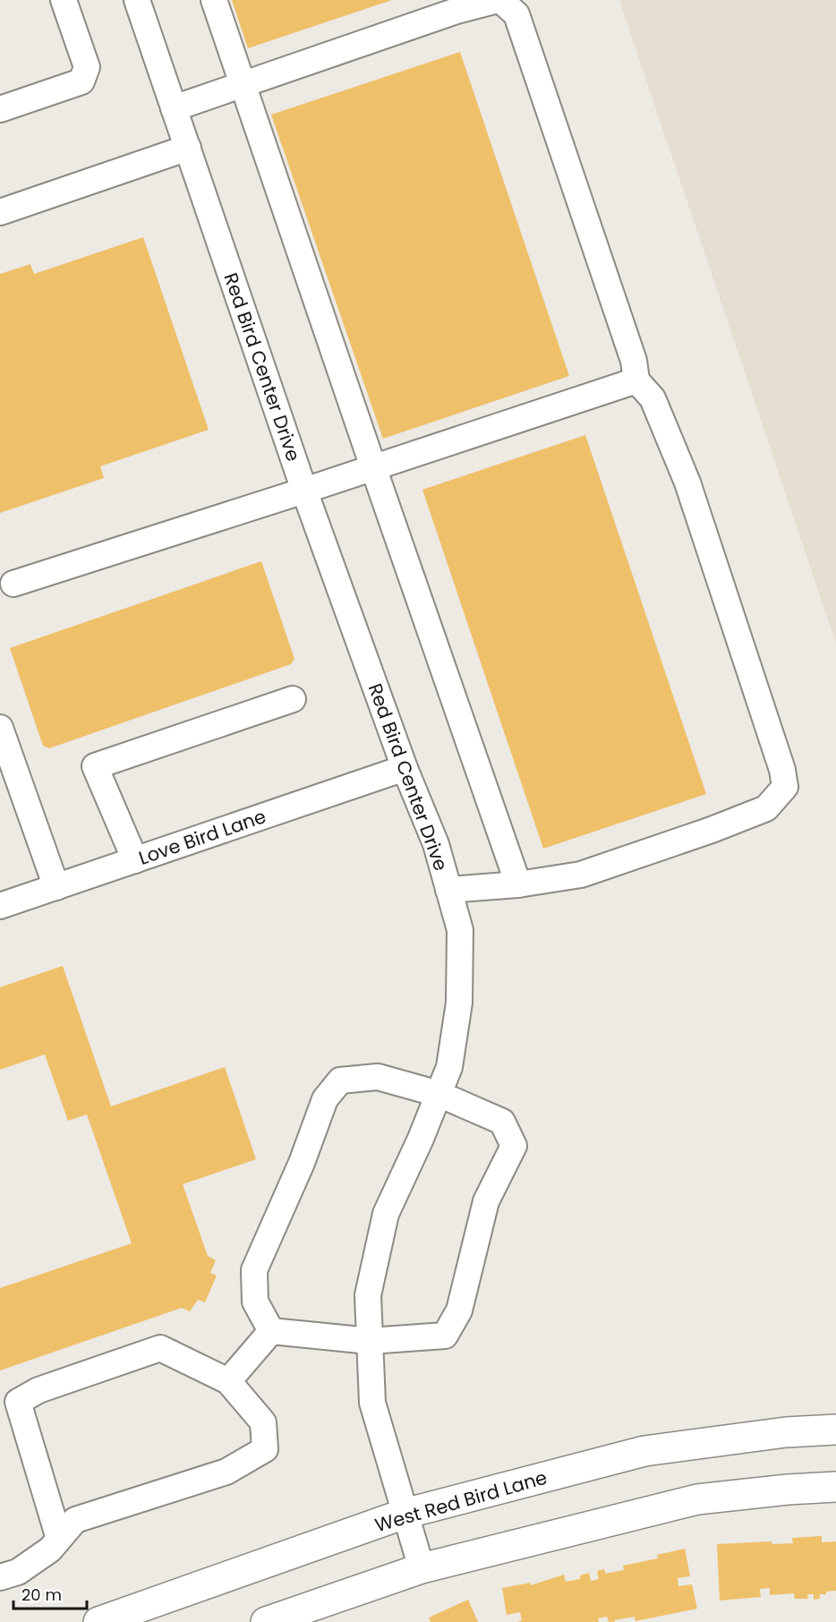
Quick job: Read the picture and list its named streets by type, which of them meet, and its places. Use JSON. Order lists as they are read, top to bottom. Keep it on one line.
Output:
{"streets":{"main road":["West Red Bird Lane"],"street":["Red Bird Center Drive","Love Bird Lane"]},"crossings":[["Red Bird Center Drive","Love Bird Lane"],["Red Bird Center Drive","West Red Bird Lane"]],"scale_bar":"20 m"}
